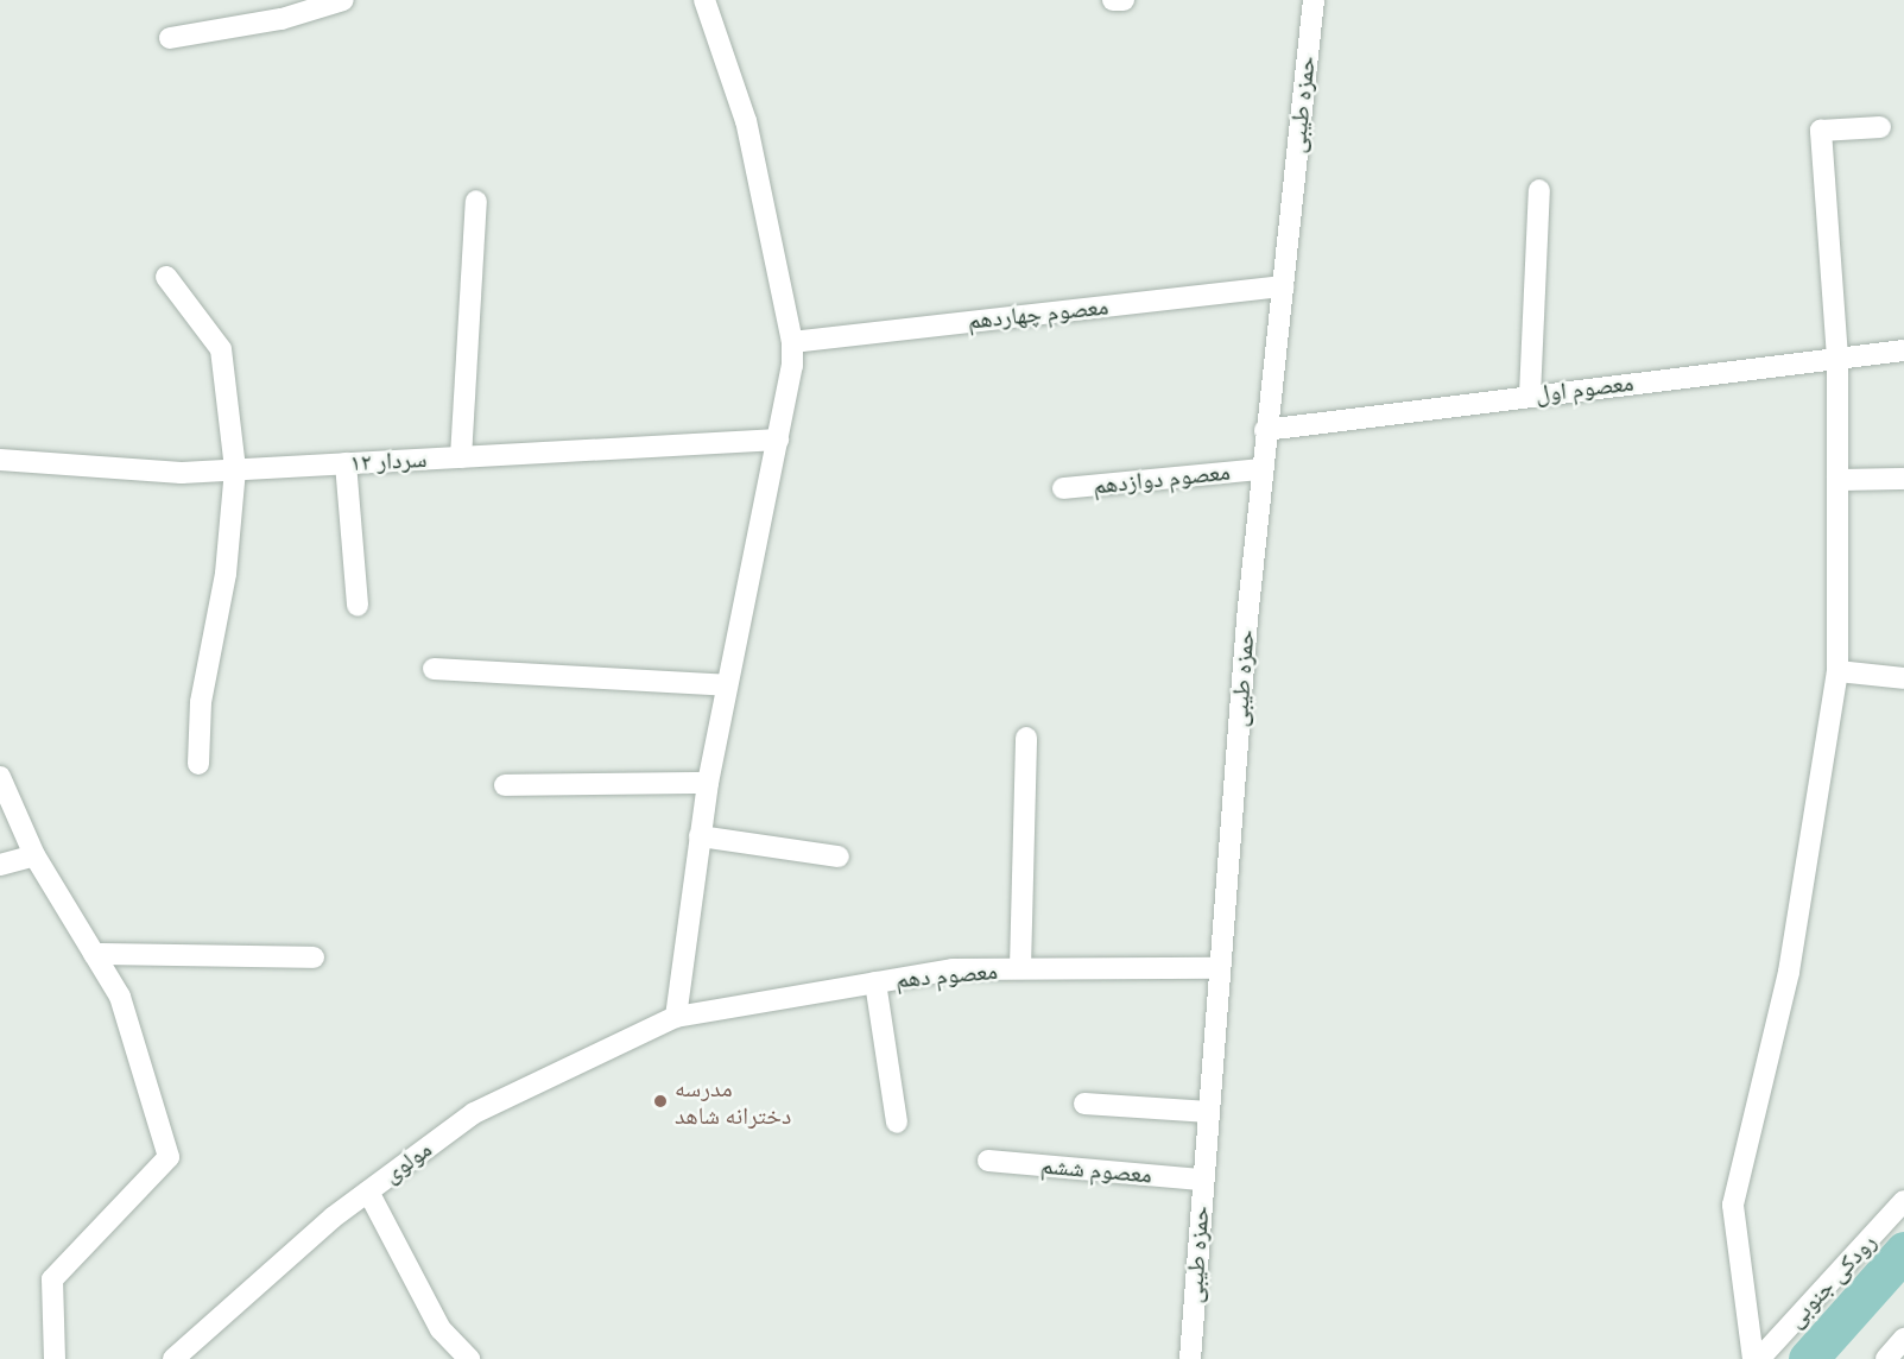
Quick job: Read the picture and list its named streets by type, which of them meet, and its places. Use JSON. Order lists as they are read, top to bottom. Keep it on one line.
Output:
{"streets":{"street":["حمزه طیبی","معصوم چهاردهم","معصوم اول","سردار ۱۲","معصوم دوازدهم","معصوم دهم","مولوی","معصوم ششم","رودکی جنوبی"]},"crossings":[["حمزه طیبی","معصوم چهاردهم"],["حمزه طیبی","معصوم اول"],["حمزه طیبی","معصوم دوازدهم"],["حمزه طیبی","معصوم دهم"],["حمزه طیبی","معصوم ششم"],["معصوم دهم","مولوی"]],"places":["مدرسه دخترانه شاهد"]}
